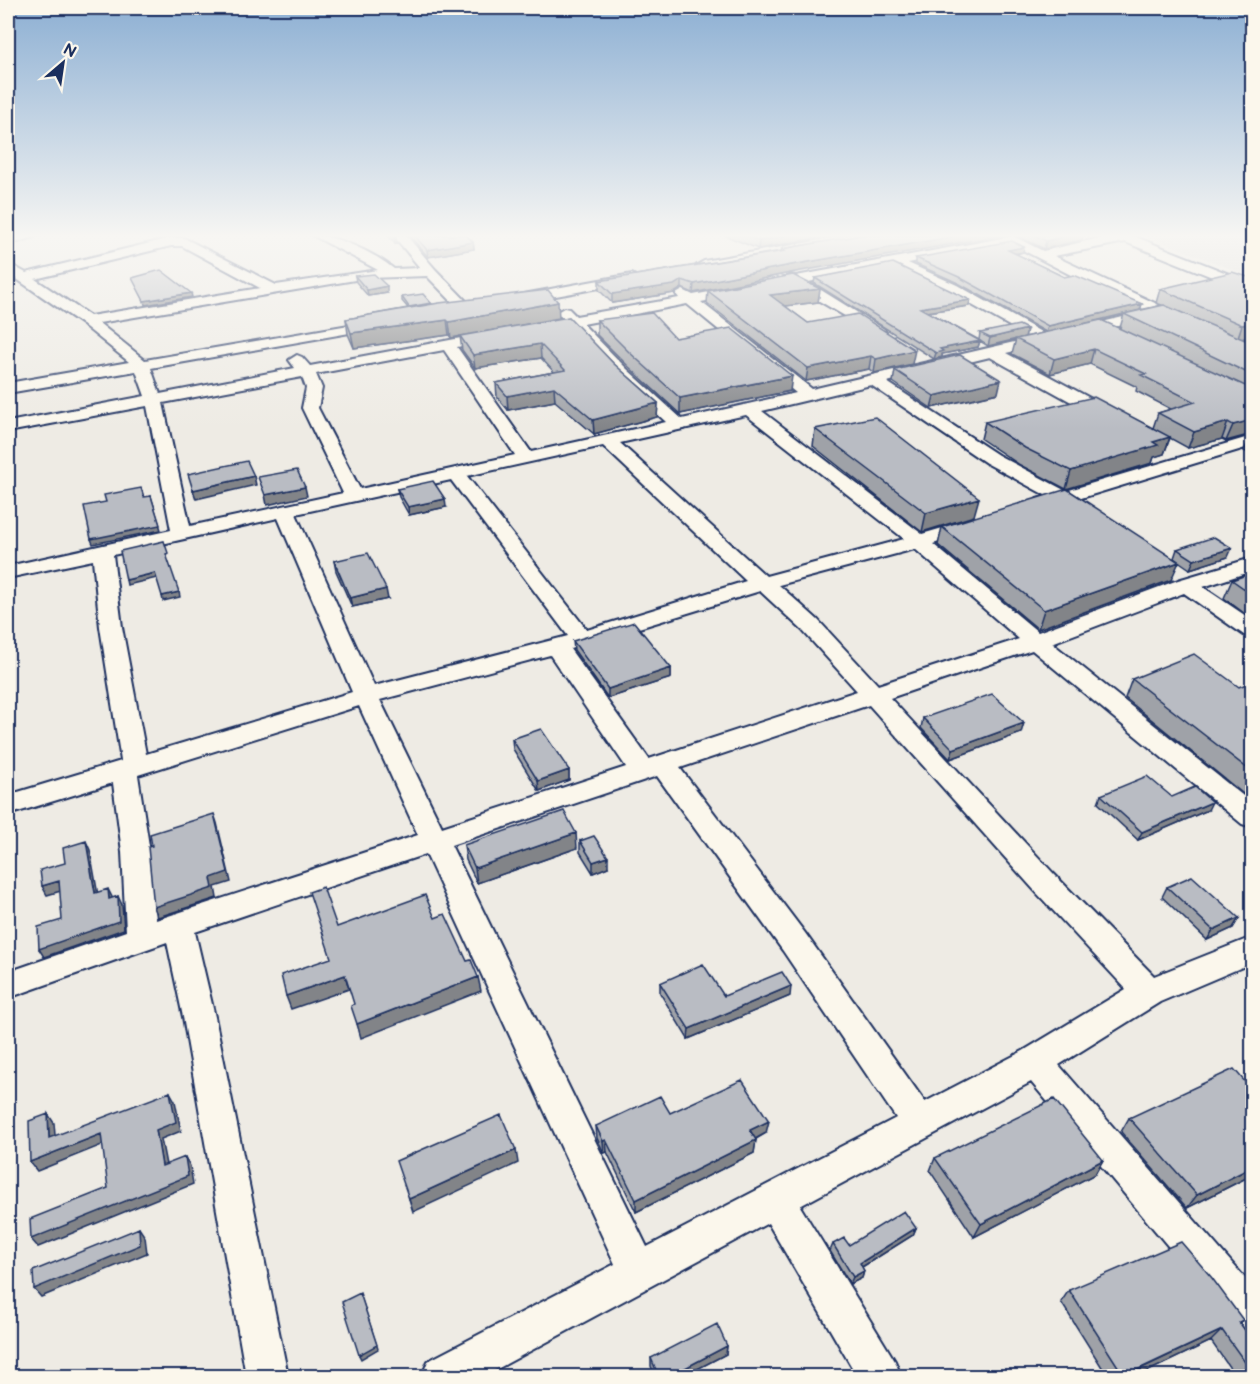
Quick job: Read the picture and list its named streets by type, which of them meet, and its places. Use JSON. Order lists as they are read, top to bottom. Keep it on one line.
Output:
{"north":"top right"}
